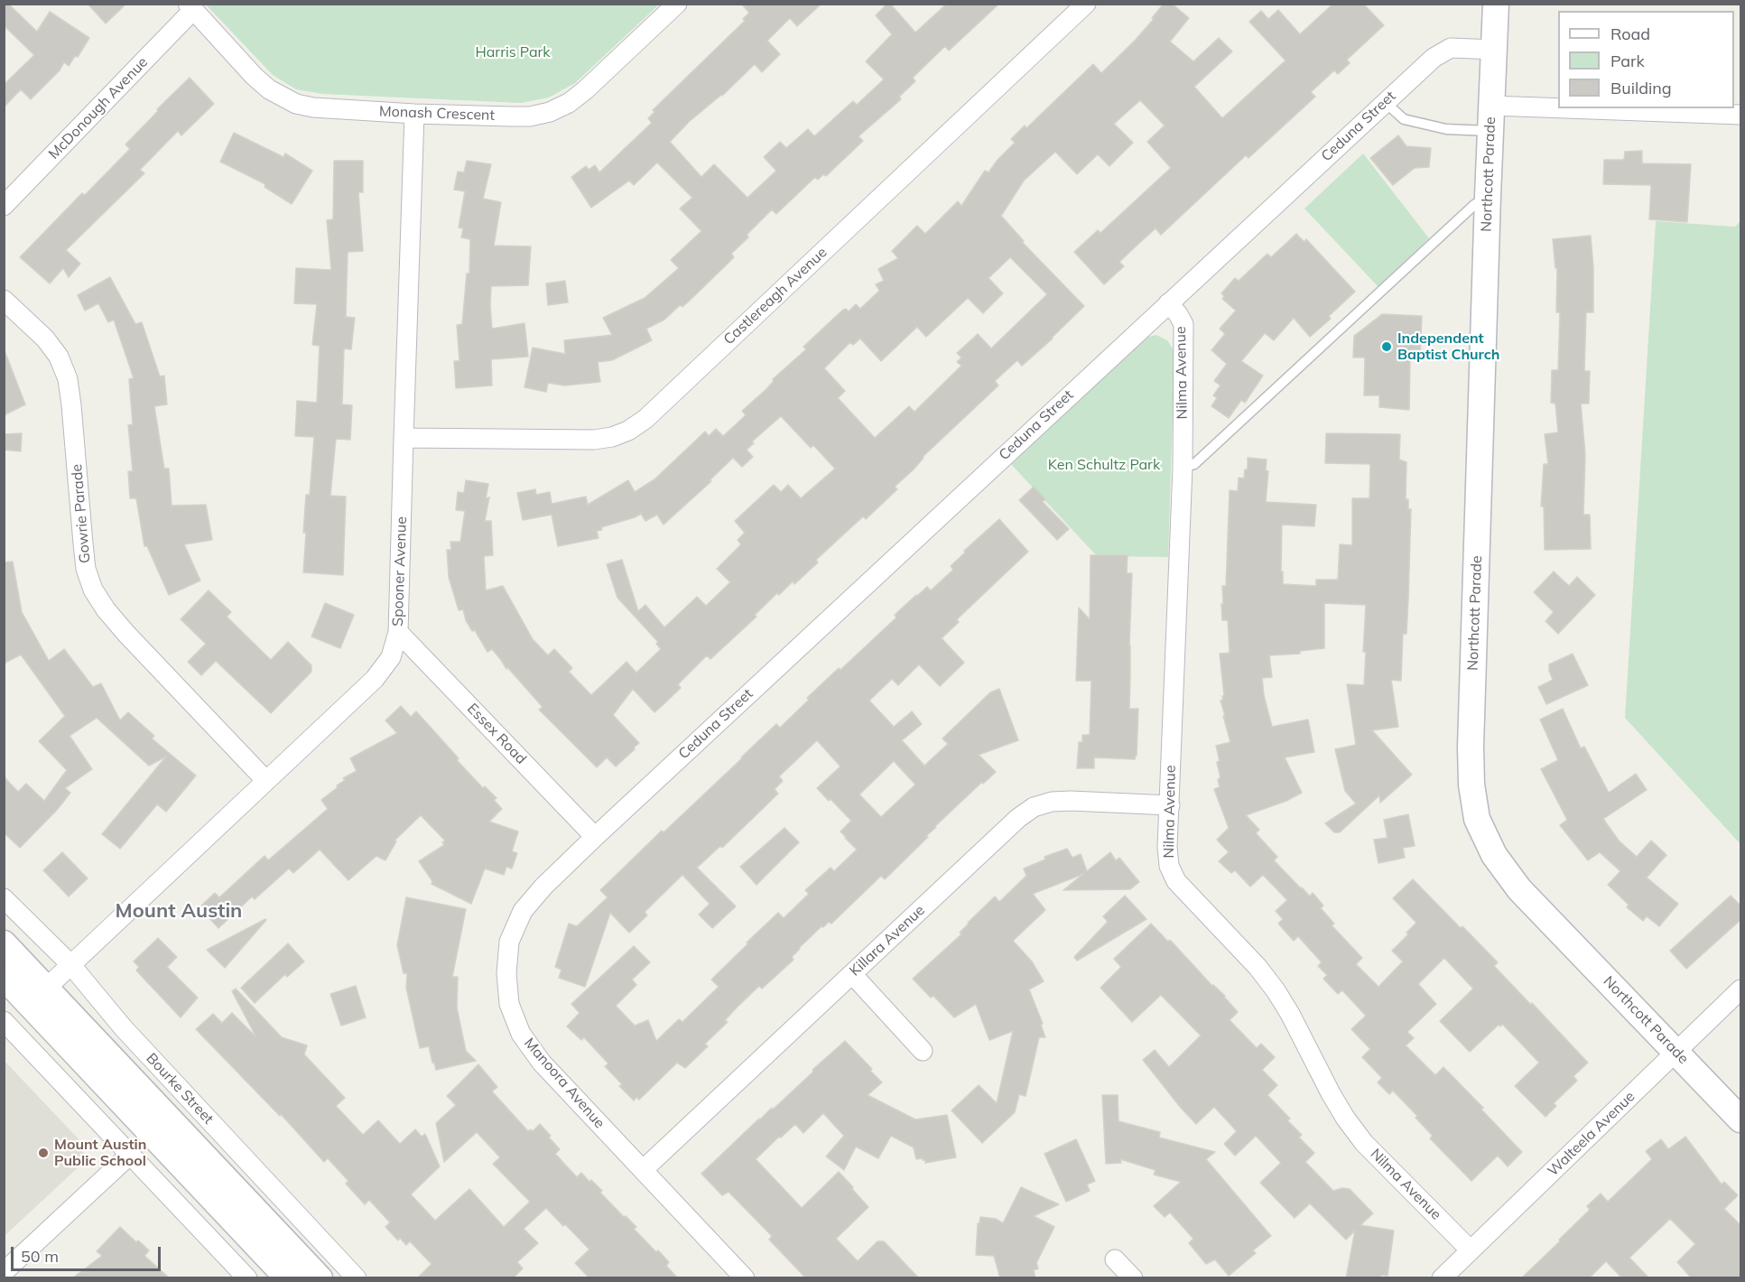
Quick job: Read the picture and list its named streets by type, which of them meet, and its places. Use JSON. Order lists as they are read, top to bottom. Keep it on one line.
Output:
{"streets":{"street":["McDonough Avenue","Monash Crescent","Ceduna Street","Northcott Parade","Castlereagh Avenue","Nilma Avenue","Gowrie Parade","Spooner Avenue","Essex Road","Killara Avenue","Manoora Avenue","Bourke Street","Walteela Avenue"]},"crossings":[["McDonough Avenue","Monash Crescent"],["Monash Crescent","Spooner Avenue"],["Ceduna Street","Northcott Parade"],["Ceduna Street","Nilma Avenue"],["Ceduna Street","Essex Road"],["Ceduna Street","Manoora Avenue"],["Northcott Parade","Walteela Avenue"],["Castlereagh Avenue","Spooner Avenue"],["Nilma Avenue","Killara Avenue"],["Nilma Avenue","Walteela Avenue"],["Gowrie Parade","Spooner Avenue"],["Spooner Avenue","Essex Road"],["Spooner Avenue","Bourke Street"],["Essex Road","Manoora Avenue"],["Killara Avenue","Manoora Avenue"]],"districts":["Mount Austin"],"parks":["Harris Park","Ken Schultz Park"],"places":["Independent Baptist Church","Mount Austin Public School"],"legend":["Road","Park","Building"],"scale_bar":"50 m"}
